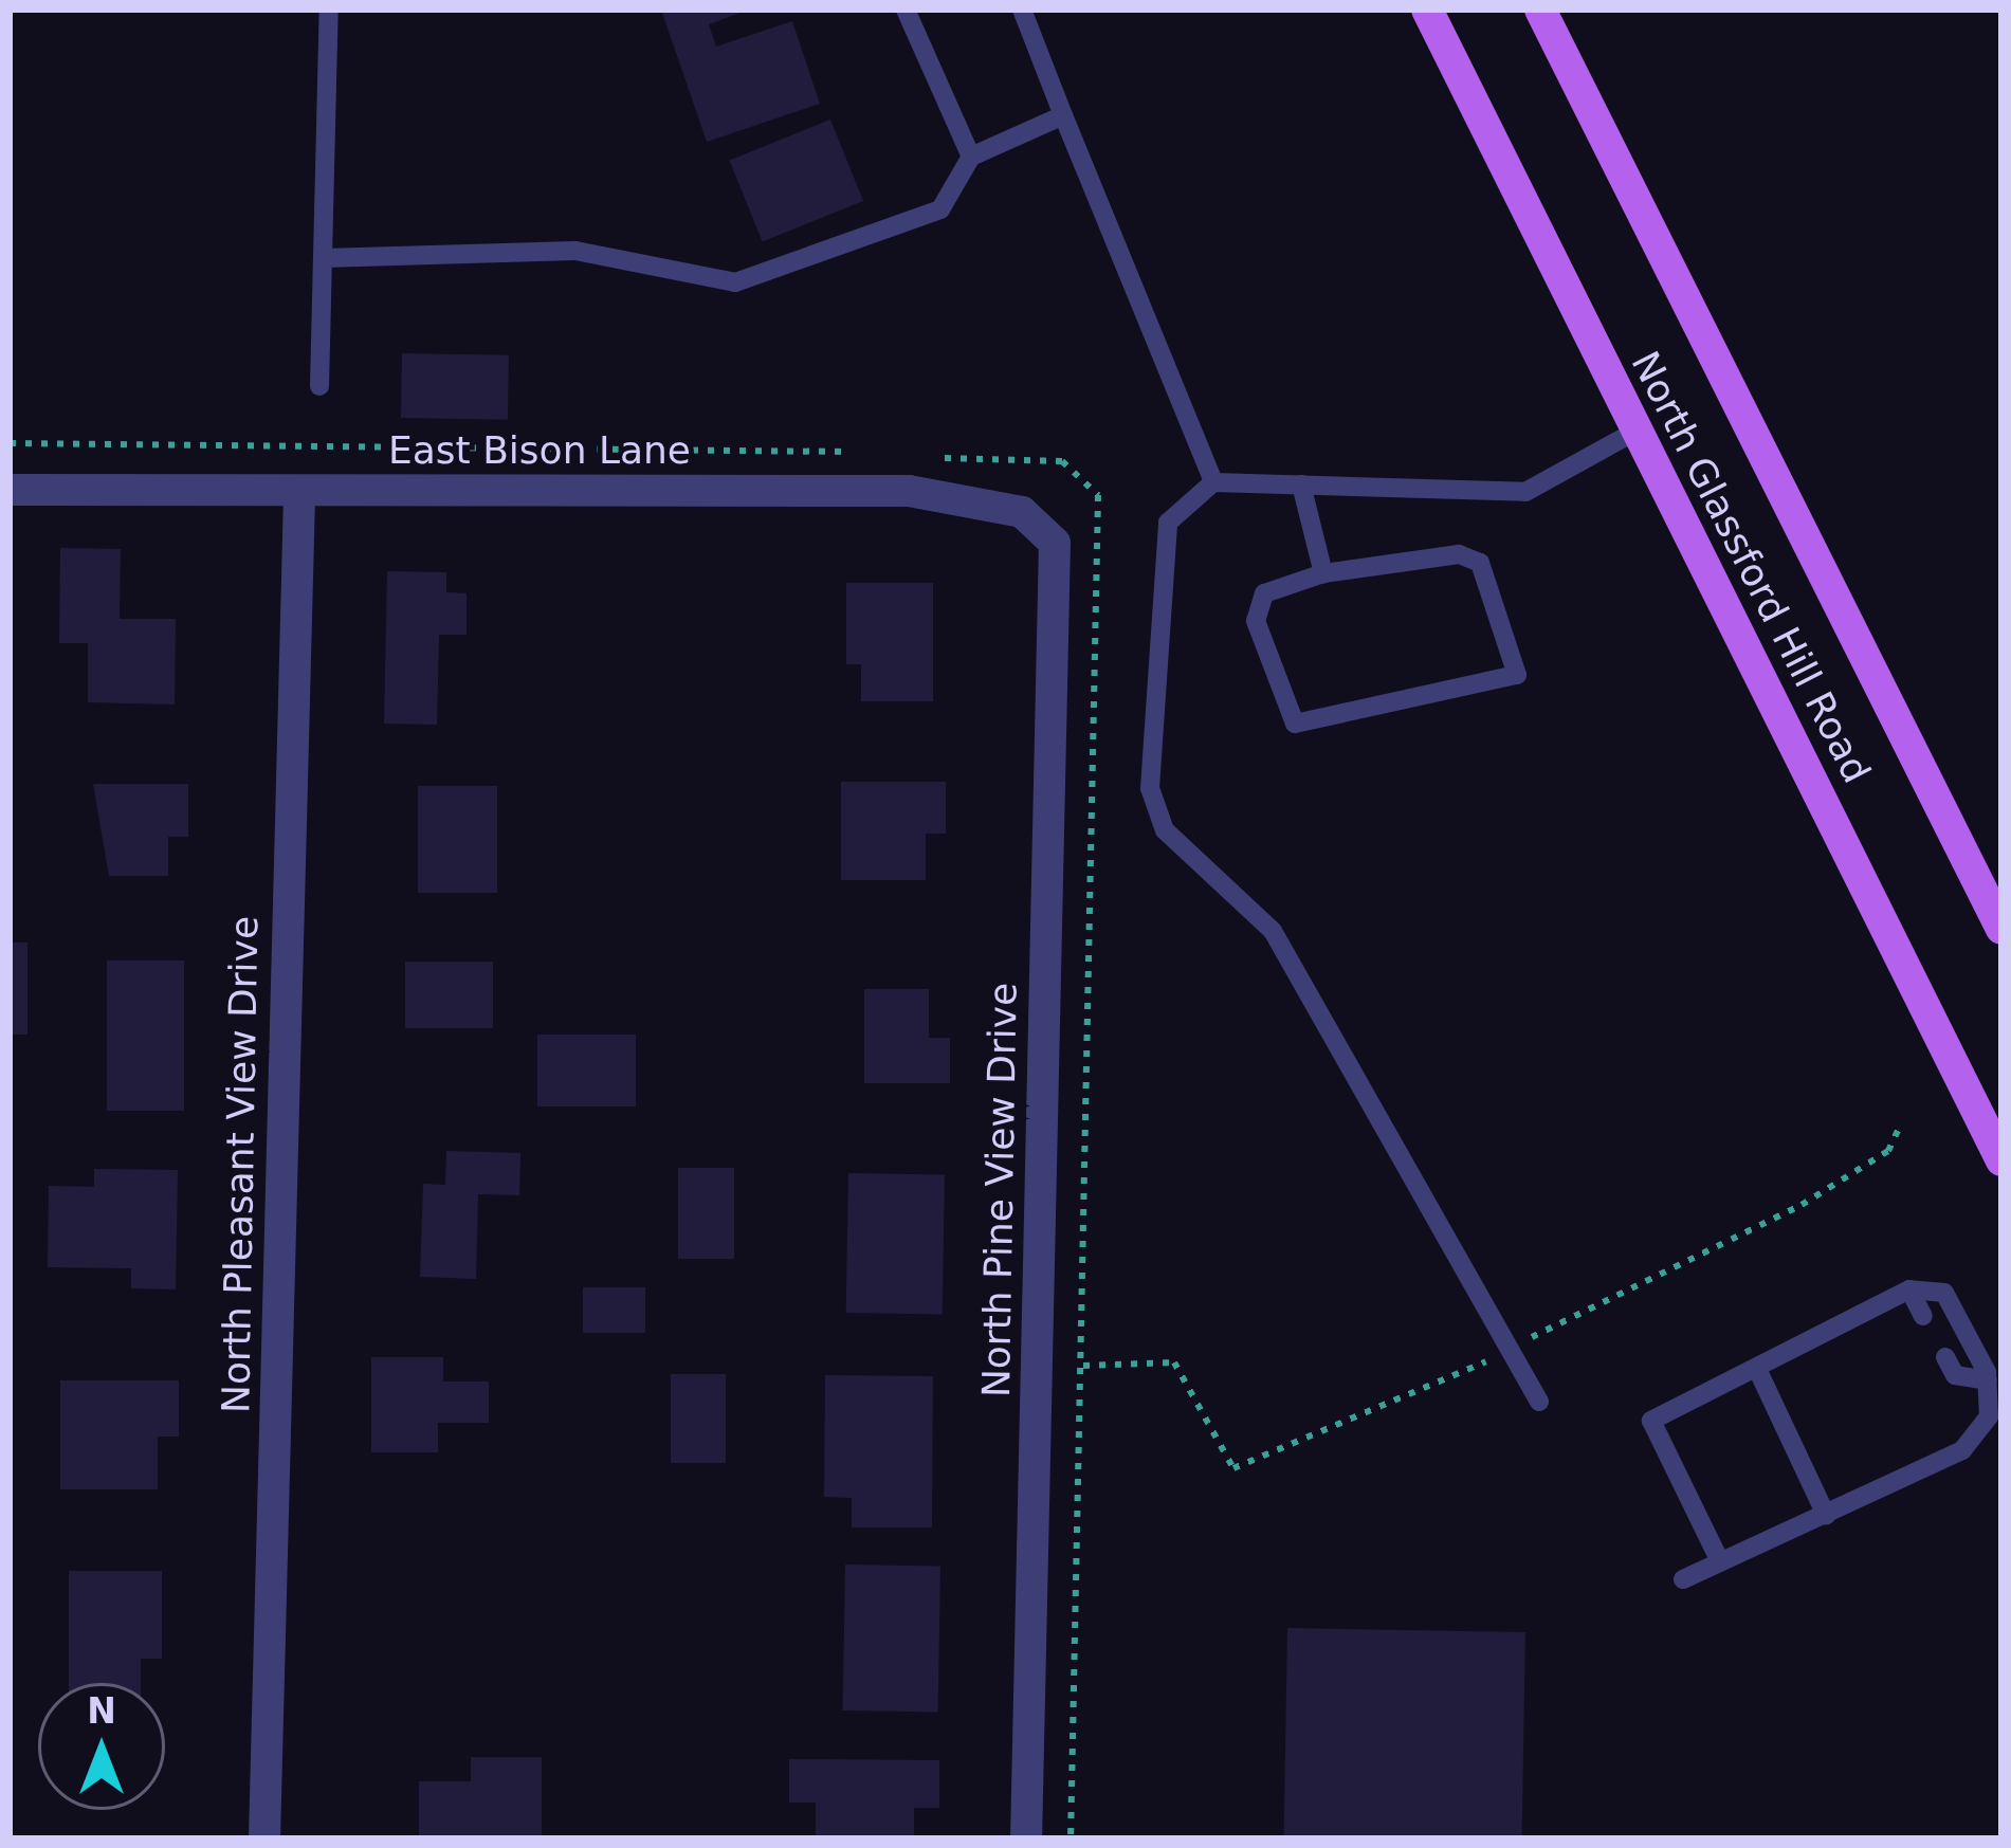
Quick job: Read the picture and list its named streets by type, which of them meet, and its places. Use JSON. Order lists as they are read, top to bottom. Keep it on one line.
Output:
{"streets":{"main road":["North Glassford Hill Road"],"street":["East Bison Lane","North Pleasant View Drive","North Pine View Drive"]},"crossings":[["East Bison Lane","North Pleasant View Drive"],["East Bison Lane","North Pine View Drive"]],"north":"top"}
